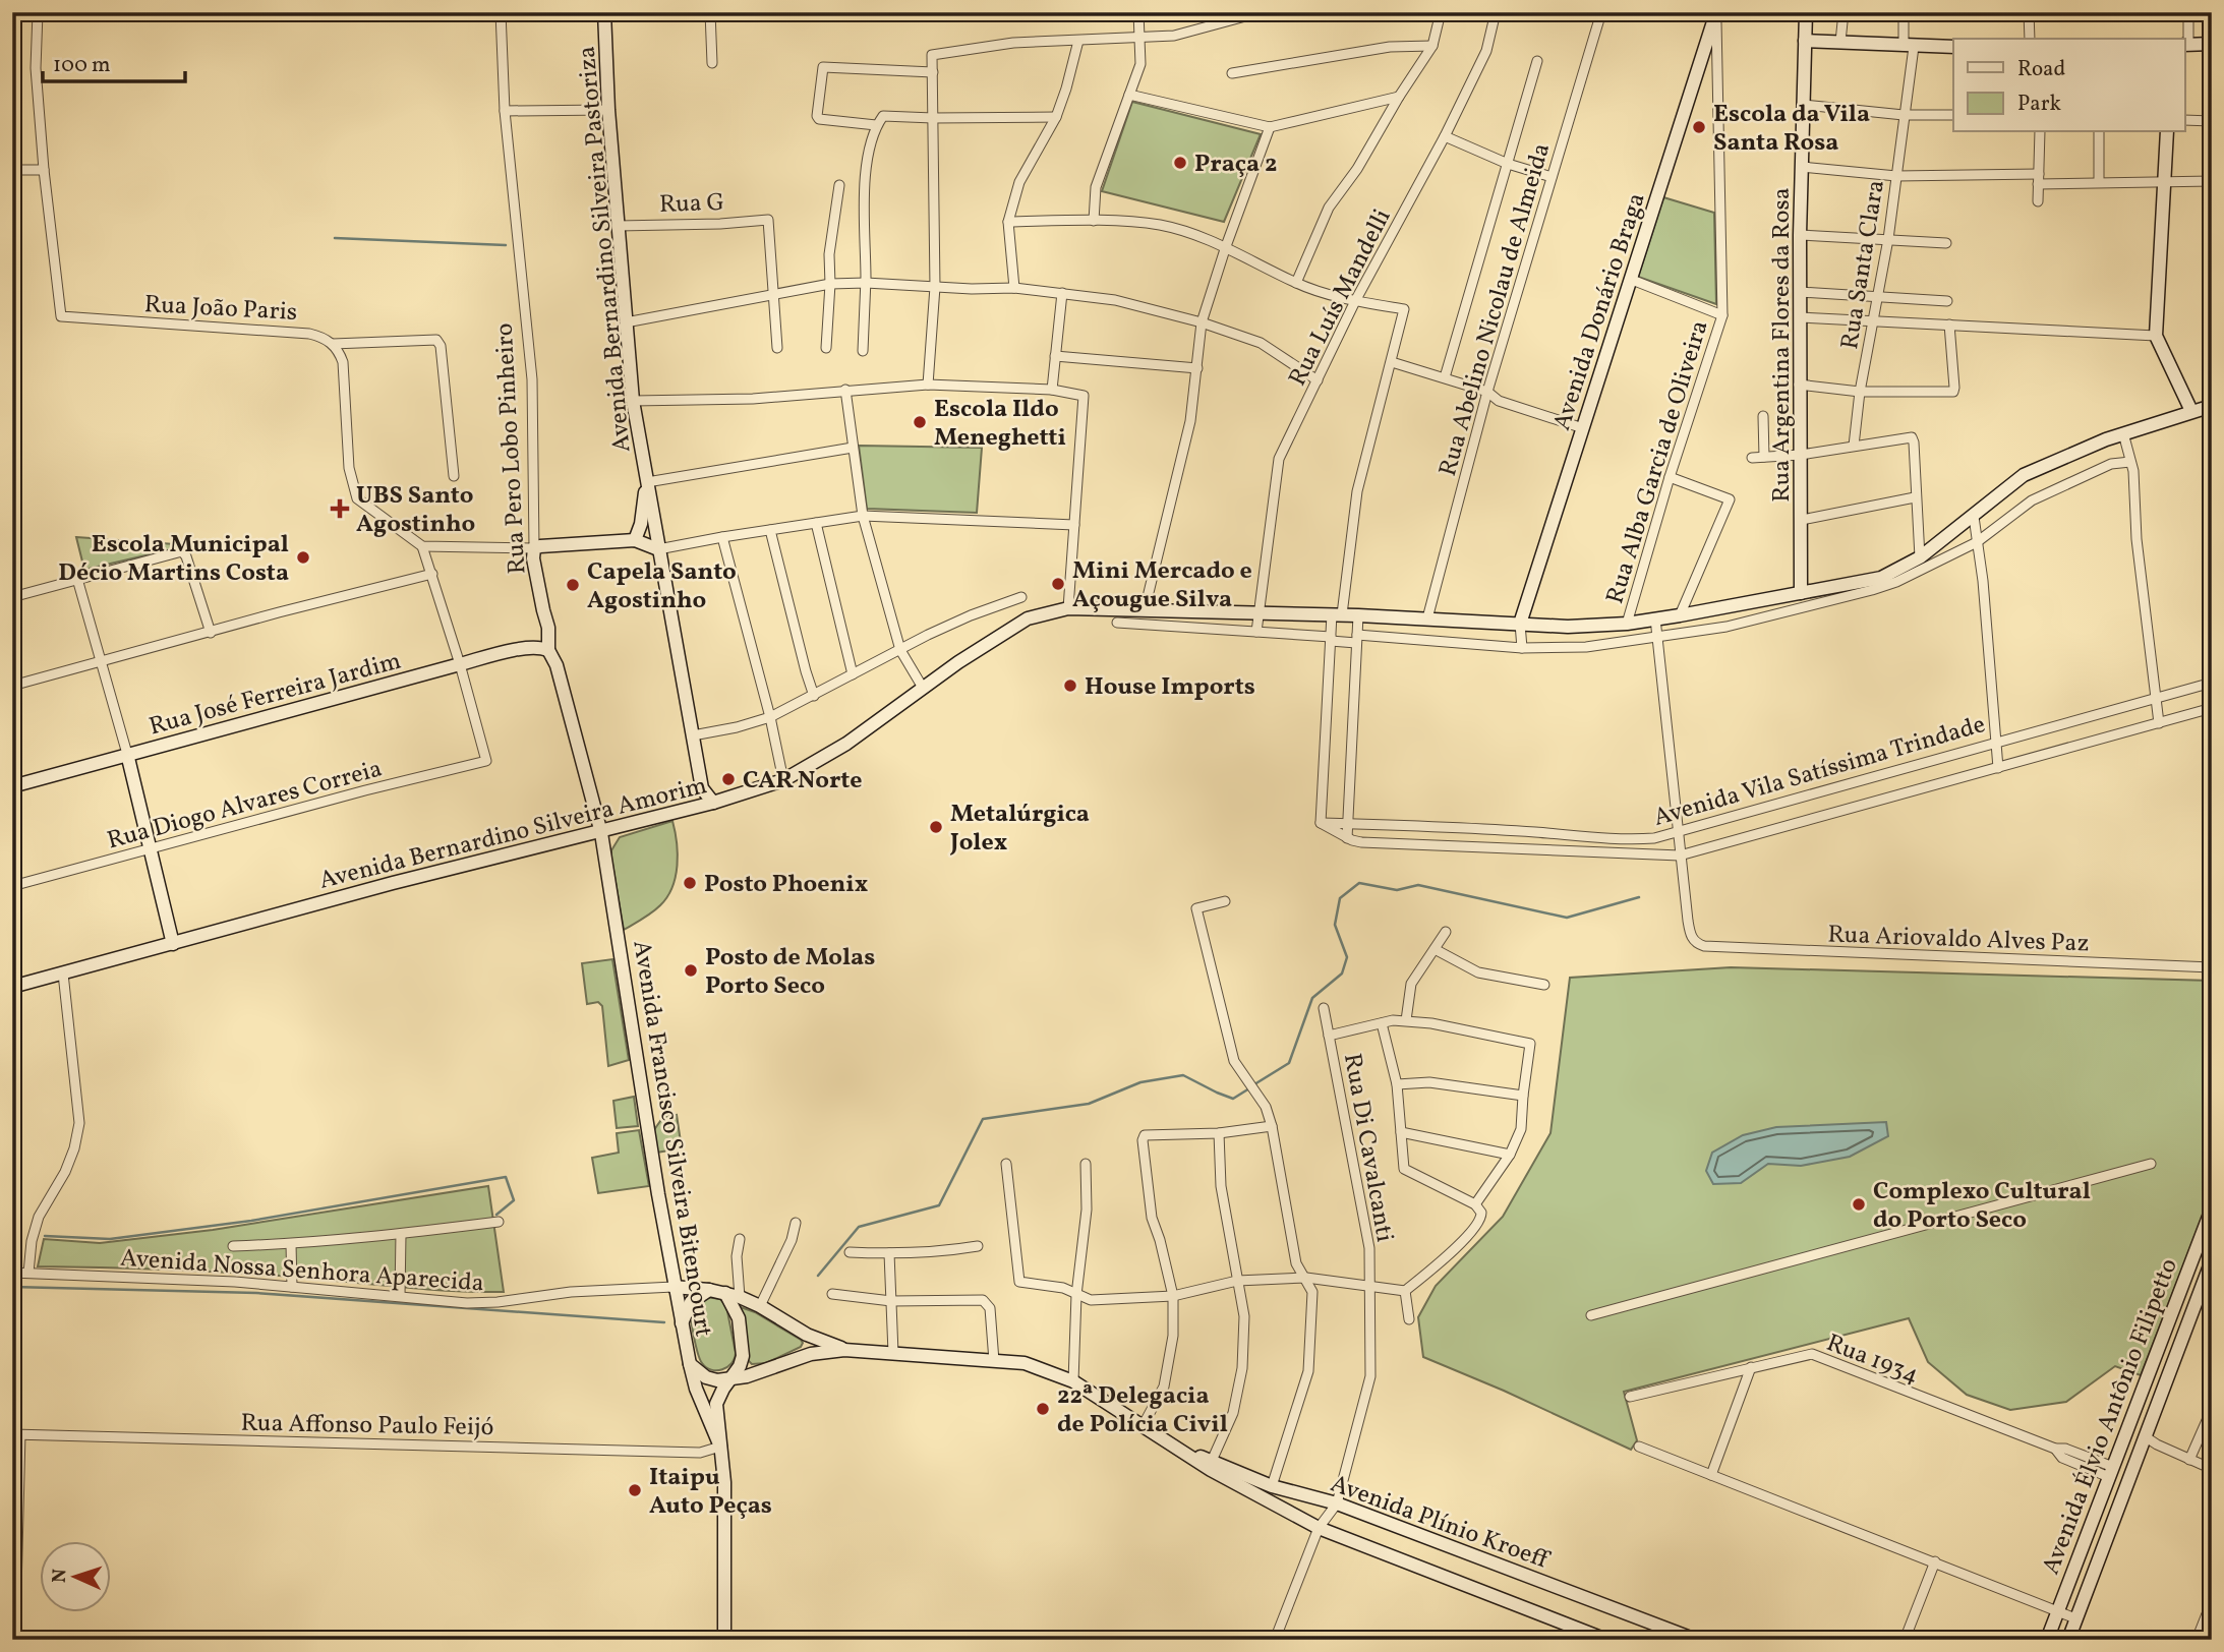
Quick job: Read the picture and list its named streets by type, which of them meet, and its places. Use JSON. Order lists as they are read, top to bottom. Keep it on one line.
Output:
{"streets":{"main road":["Avenida Bernardino Silveira Pastoriza","Avenida Donário Braga","Rua Argentina Flores da Rosa","Rua Pero Lobo Pinheiro","Rua José Ferreira Jardim","Avenida Bernardino Silveira Amorim","Avenida Francisco Silveira Bitencourt","Avenida Élvio Antônio Filipetto","Avenida Plínio Kroeff"],"street":["Rua G","Rua Santa Clara","Rua Luís Mandelli","Rua João Paris","Rua Abelino Nicolau de Almeida","Rua Alba Garcia de Oliveira","Avenida Vila Satíssima Trindade","Rua Diogo Alvares Correia","Rua Ariovaldo Alves Paz","Rua Di Cavalcanti","Avenida Nossa Senhora Aparecida","Rua 1934","Rua Affonso Paulo Feijó"]},"crossings":[["Rua G","Avenida Bernardino Silveira Pastoriza"],["Avenida Bernardino Silveira Pastoriza","Avenida Bernardino Silveira Amorim"],["Rua Luís Mandelli","Avenida Bernardino Silveira Amorim"],["Rua Abelino Nicolau de Almeida","Avenida Bernardino Silveira Amorim"],["Avenida Donário Braga","Rua Alba Garcia de Oliveira"],["Avenida Donário Braga","Avenida Bernardino Silveira Amorim"],["Rua Argentina Flores da Rosa","Avenida Bernardino Silveira Amorim"],["Rua Pero Lobo Pinheiro","Rua José Ferreira Jardim"],["Rua Pero Lobo Pinheiro","Avenida Bernardino Silveira Amorim"],["Rua Pero Lobo Pinheiro","Avenida Francisco Silveira Bitencourt"],["Rua Alba Garcia de Oliveira","Avenida Bernardino Silveira Amorim"],["Rua José Ferreira Jardim","Rua Diogo Alvares Correia"],["Avenida Vila Satíssima Trindade","Rua Ariovaldo Alves Paz"],["Avenida Bernardino Silveira Amorim","Avenida Francisco Silveira Bitencourt"],["Avenida Francisco Silveira Bitencourt","Avenida Nossa Senhora Aparecida"],["Avenida Francisco Silveira Bitencourt","Rua Affonso Paulo Feijó"],["Avenida Francisco Silveira Bitencourt","Avenida Plínio Kroeff"],["Rua Di Cavalcanti","Avenida Plínio Kroeff"],["Avenida Nossa Senhora Aparecida","Avenida Plínio Kroeff"],["Rua 1934","Avenida Élvio Antônio Filipetto"]],"places":{"other":["Escola da Vila Santa Rosa","Praça 2","Escola Ildo Meneghetti","Escola Municipal Décio Martins Costa","Mini Mercado e Açougue Silva","Capela Santo Agostinho","House Imports","CAR Norte","Metalúrgica Jolex","Posto Phoenix","Posto de Molas Porto Seco","Complexo Cultural do Porto Seco","22ª Delegacia de Polícia Civil","Itaipu Auto Peças"],"health":["UBS Santo Agostinho"]},"legend":["Road","Park"],"scale_bar":"100 m","north":"left"}
